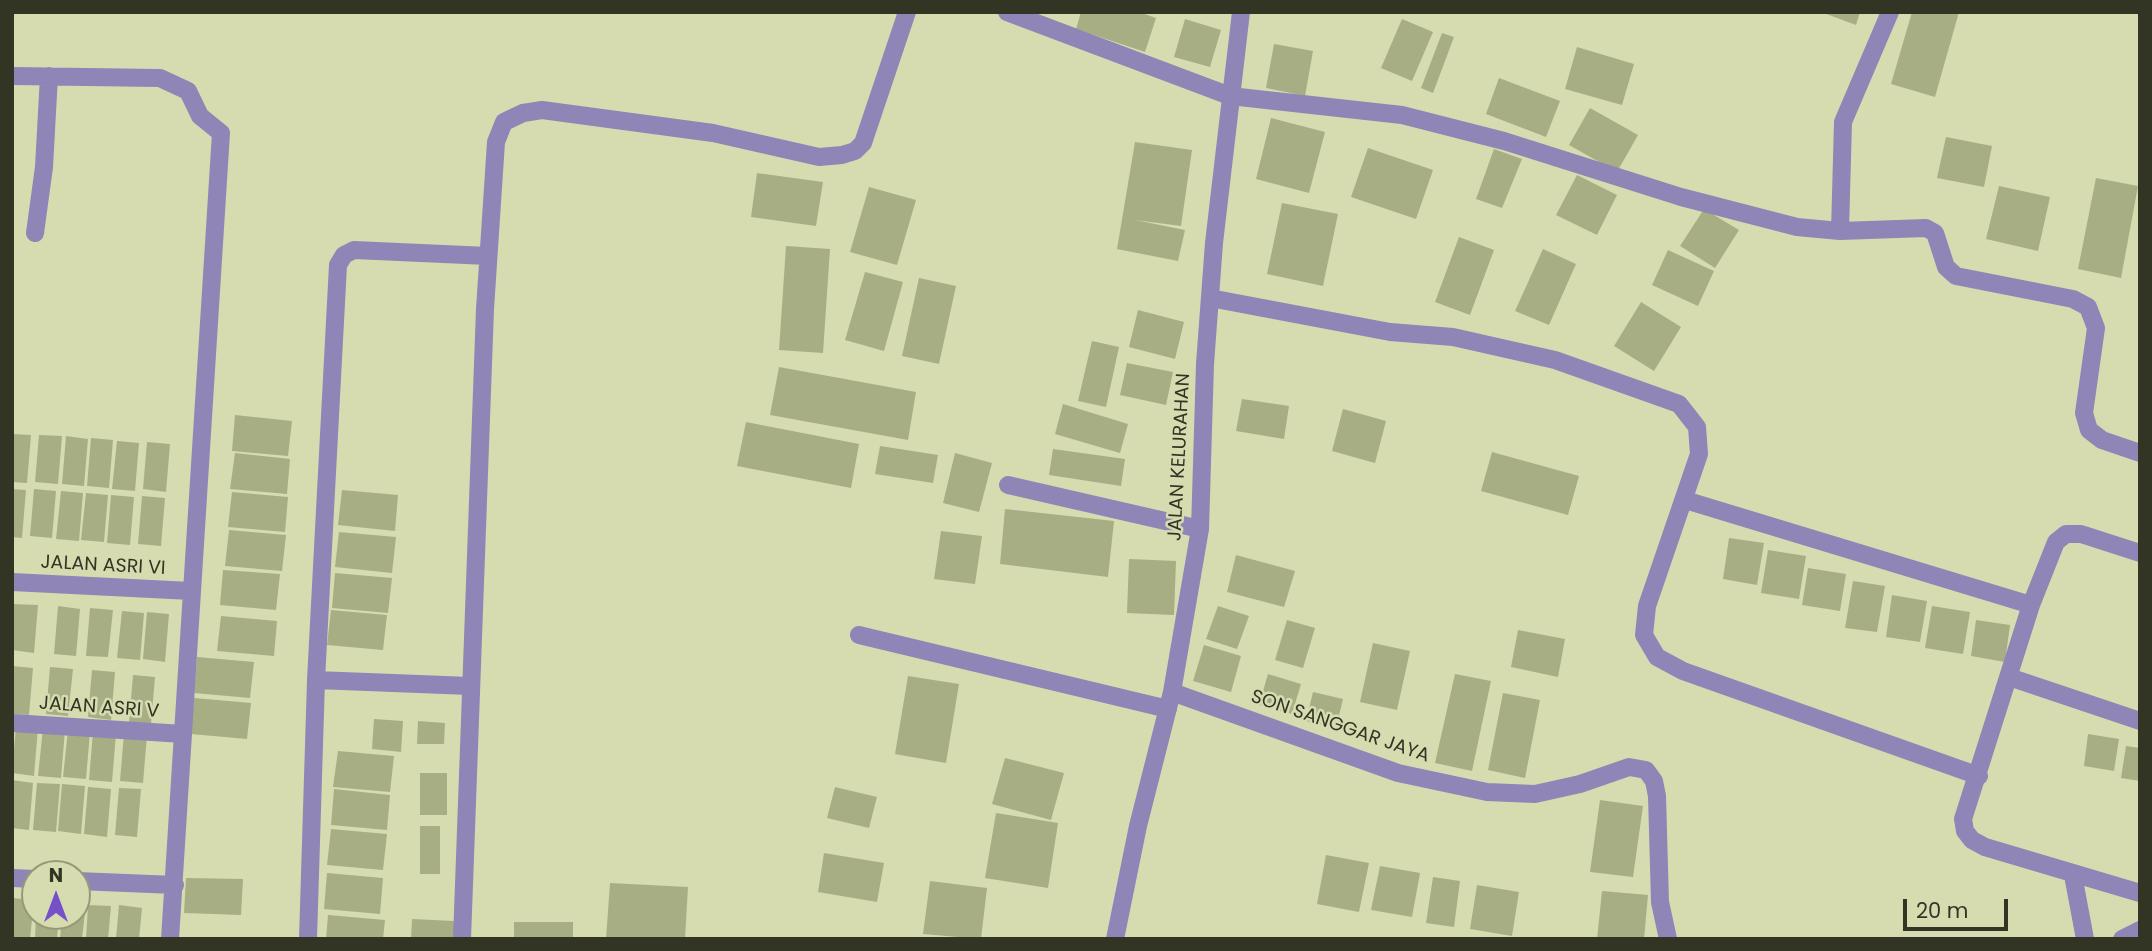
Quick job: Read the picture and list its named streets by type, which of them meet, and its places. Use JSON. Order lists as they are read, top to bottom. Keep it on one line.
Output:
{"streets":{"street":["JALAN KELURAHAN","JALAN ASRI VI","JALAN ASRI V","SON SANGGAR JAYA"]},"crossings":[["JALAN KELURAHAN","SON SANGGAR JAYA"]],"scale_bar":"20 m","north":"top"}
